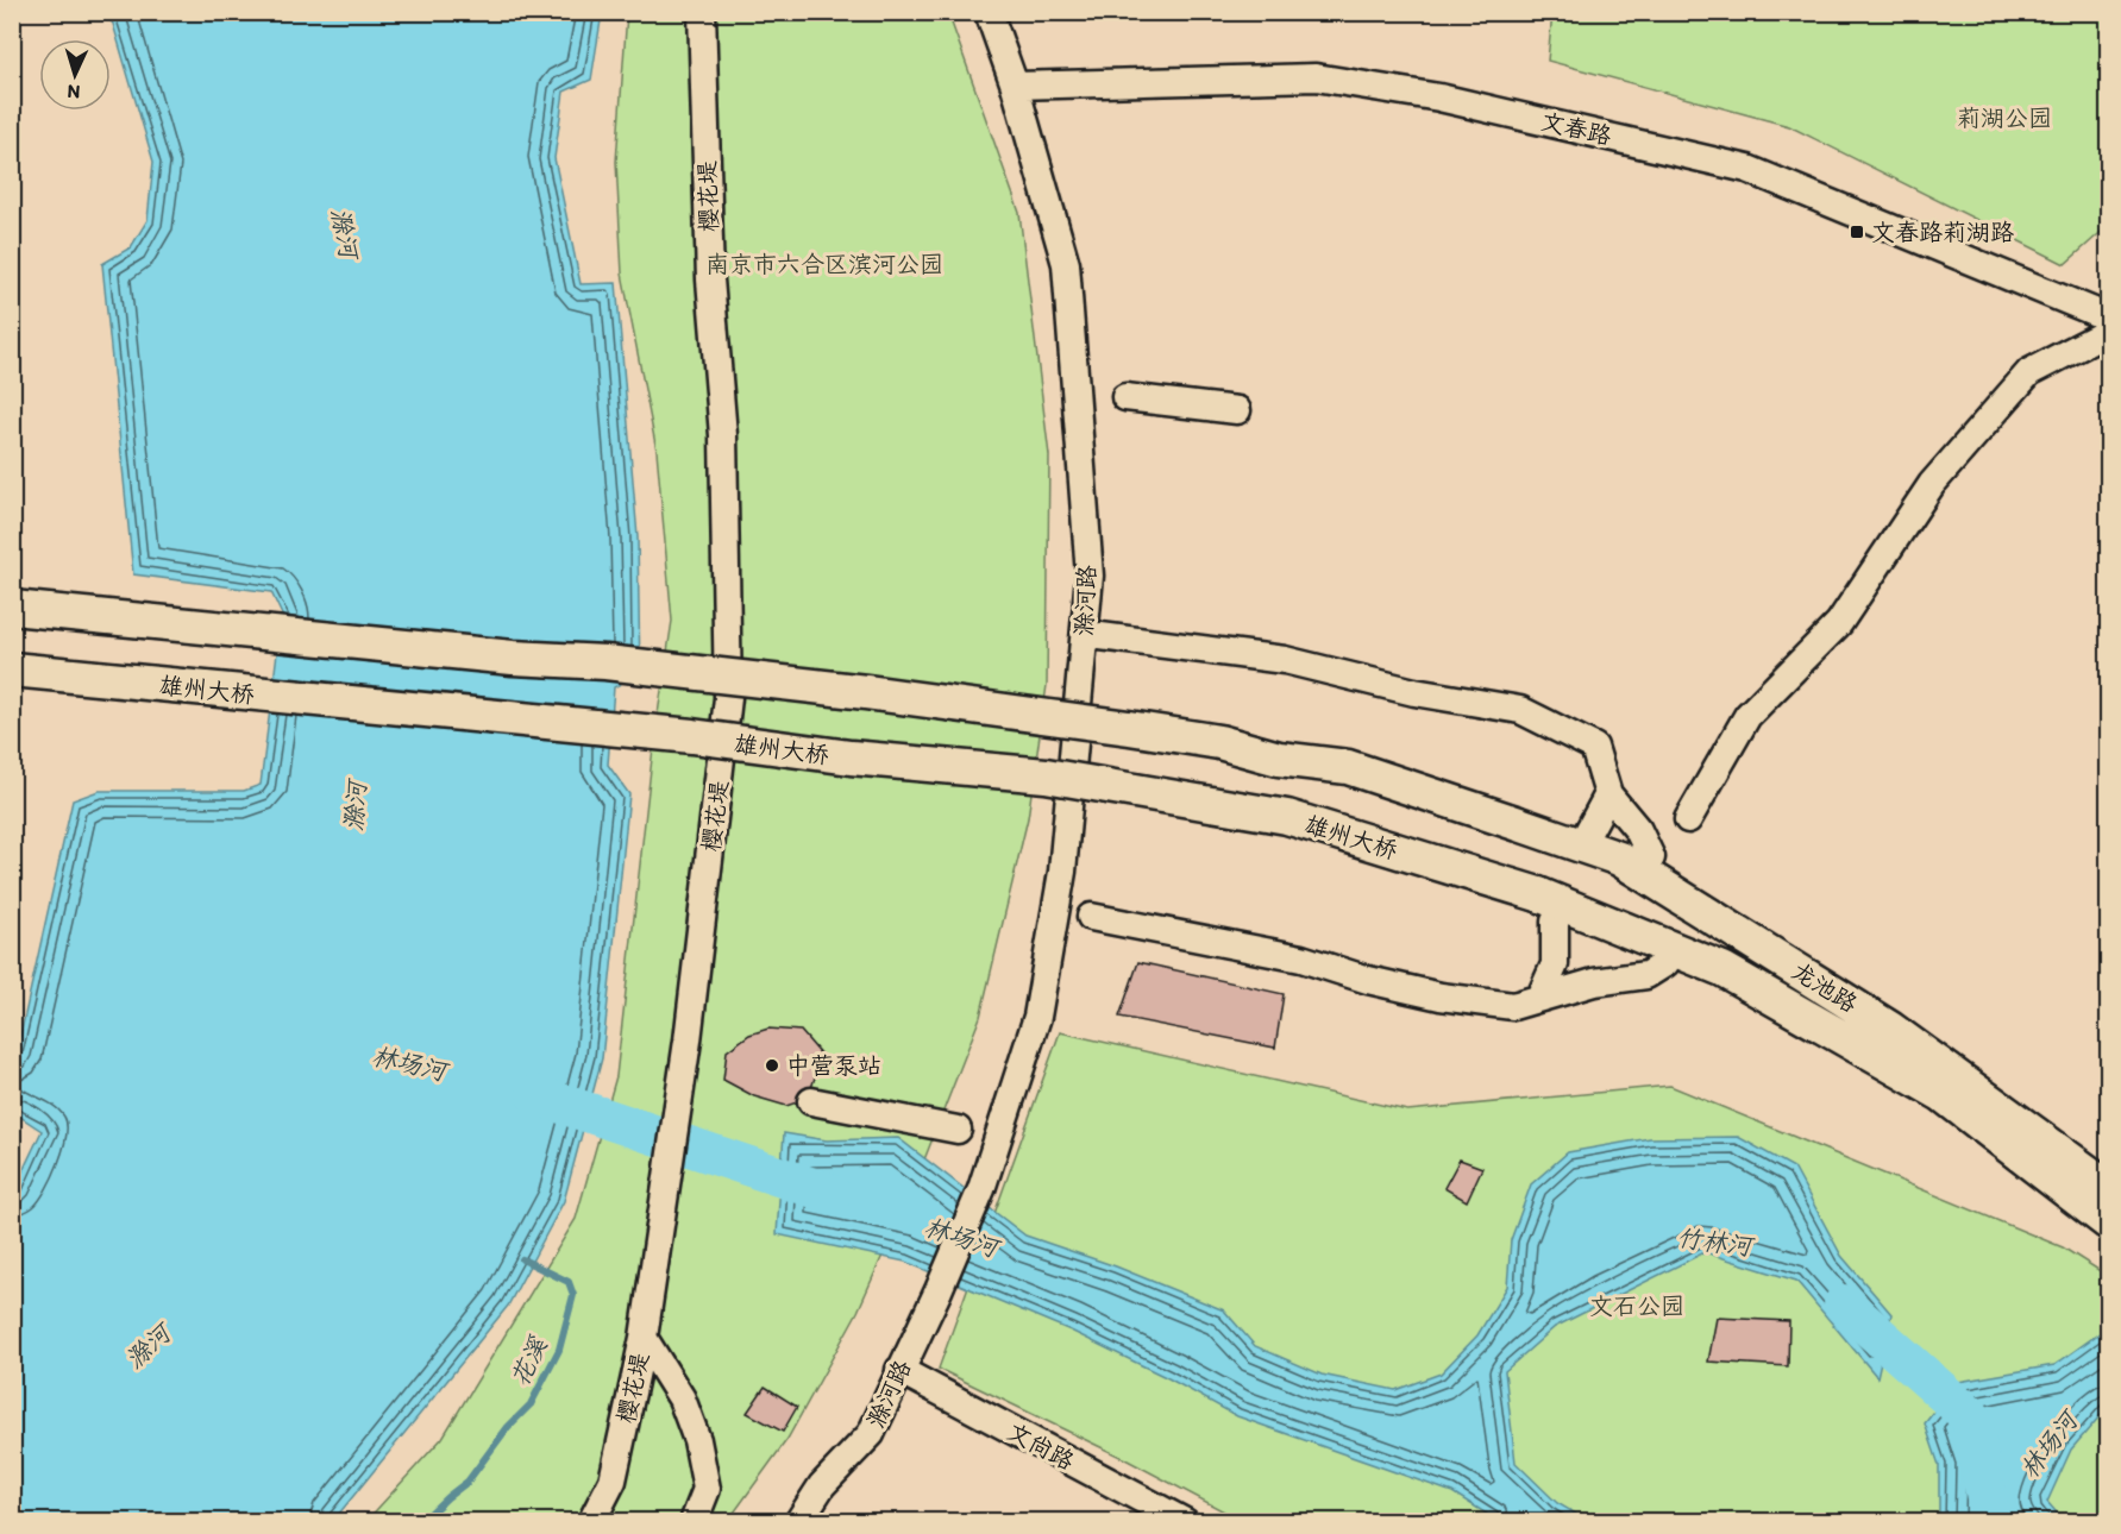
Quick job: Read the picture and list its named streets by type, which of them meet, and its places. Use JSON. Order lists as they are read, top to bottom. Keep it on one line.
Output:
{"streets":{"main road":["雄州大桥","龙池路"],"street":["文春路","樱花堤","滁河路","文尚路"]},"crossings":[["文春路","滁河路"],["滁河路","文尚路"],["雄州大桥","龙池路"]],"water":["滁河","林场河","竹林河","花溪"],"parks":["莉湖公园","南京市六合区滨河公园","文石公园"],"places":{"transit":["文春路莉湖路"],"other":["中营泵站"]},"north":"bottom"}
